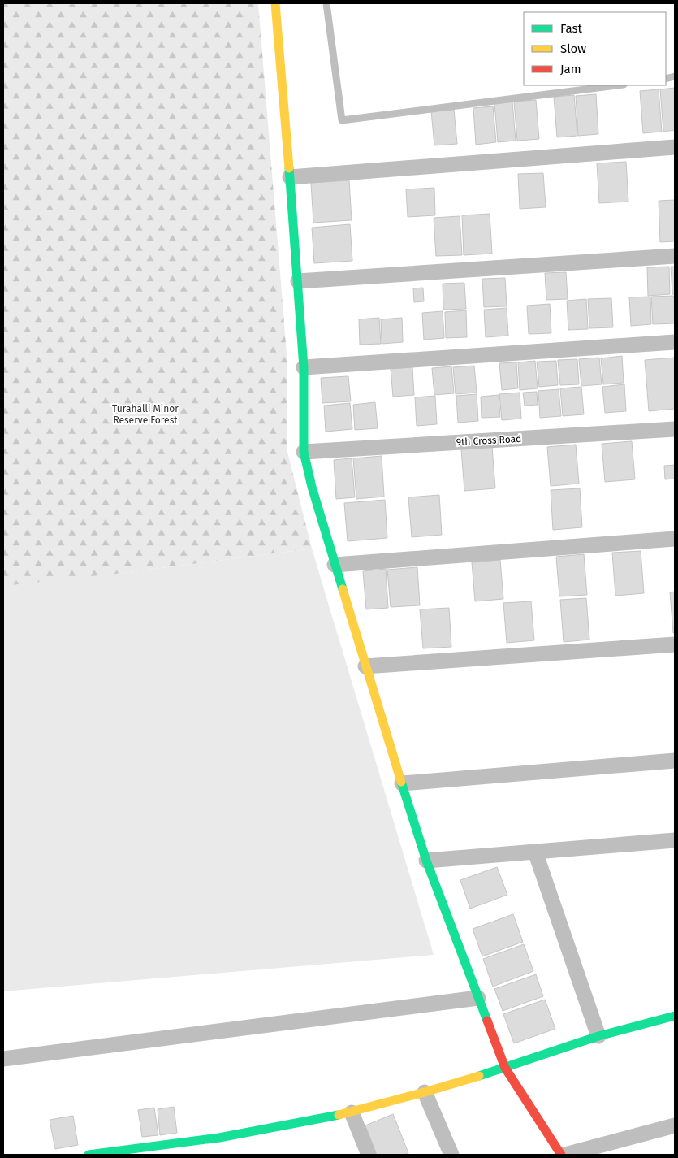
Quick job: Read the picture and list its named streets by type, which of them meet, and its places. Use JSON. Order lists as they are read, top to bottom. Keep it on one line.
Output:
{"streets":{"street":["9th Cross Road"]},"parks":["Turahalli Minor Reserve Forest"],"legend":["Fast","Slow","Jam"]}
